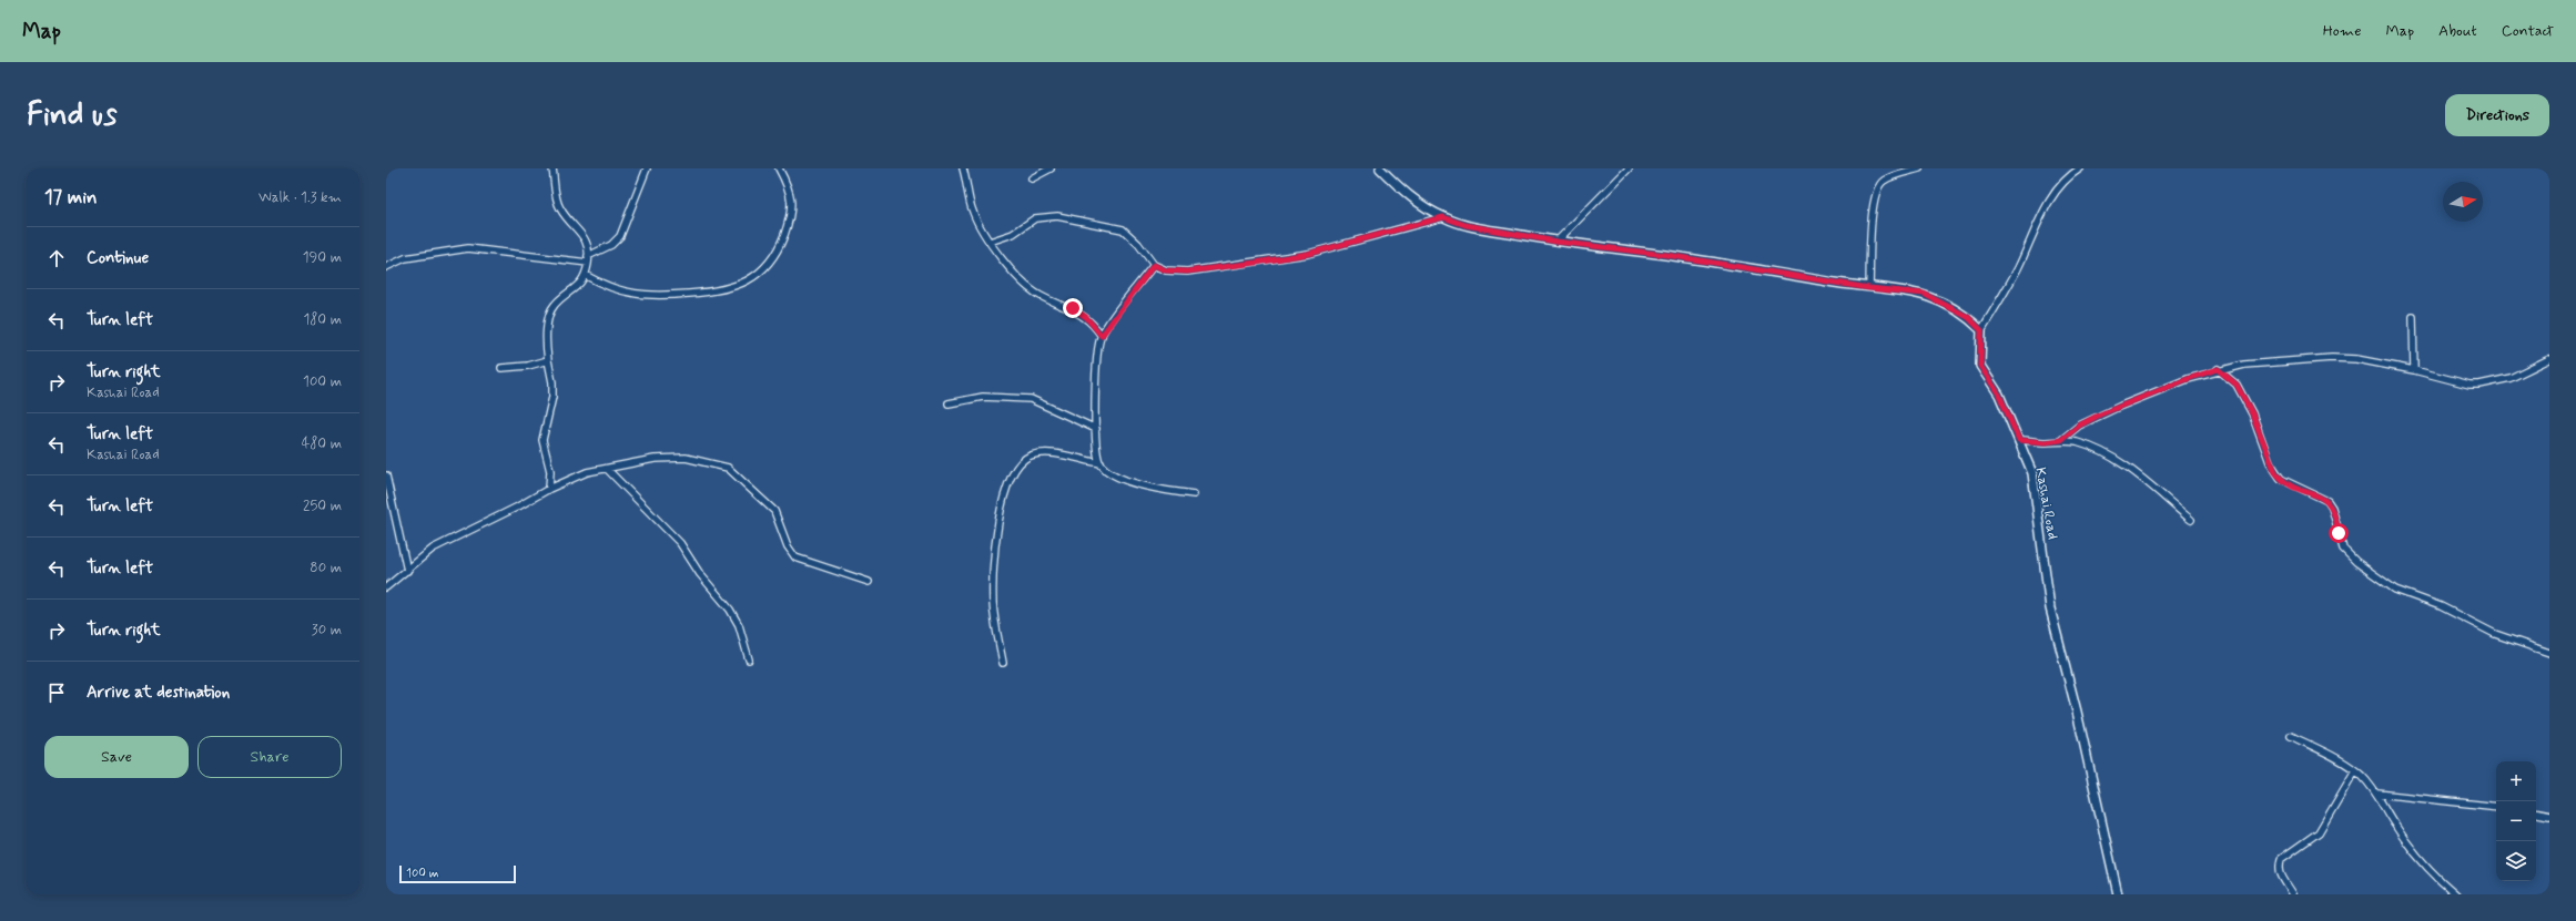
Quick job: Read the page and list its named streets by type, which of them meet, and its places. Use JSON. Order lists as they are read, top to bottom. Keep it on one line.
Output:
{"streets":{"street":["Kashai Road"]},"scale_bar":"100 m","north":"right","page":{"header":"Map","nav":["Home","Map","About","Contact"],"buttons":["Directions",["Save","Share"]],"title":"Find us","heading":["17 min","Walk · 1.3 km"],"list":[["Continue","190 m"],["Turn left","180 m"],["Turn right","Kashai Road","100 m"],["Turn left","Kashai Road","480 m"],["Turn left","250 m"],["Turn left","80 m"],["Turn right","30 m"],"Arrive at destination"],"map_buttons":["+","−"],"scale":"100 m"}}
